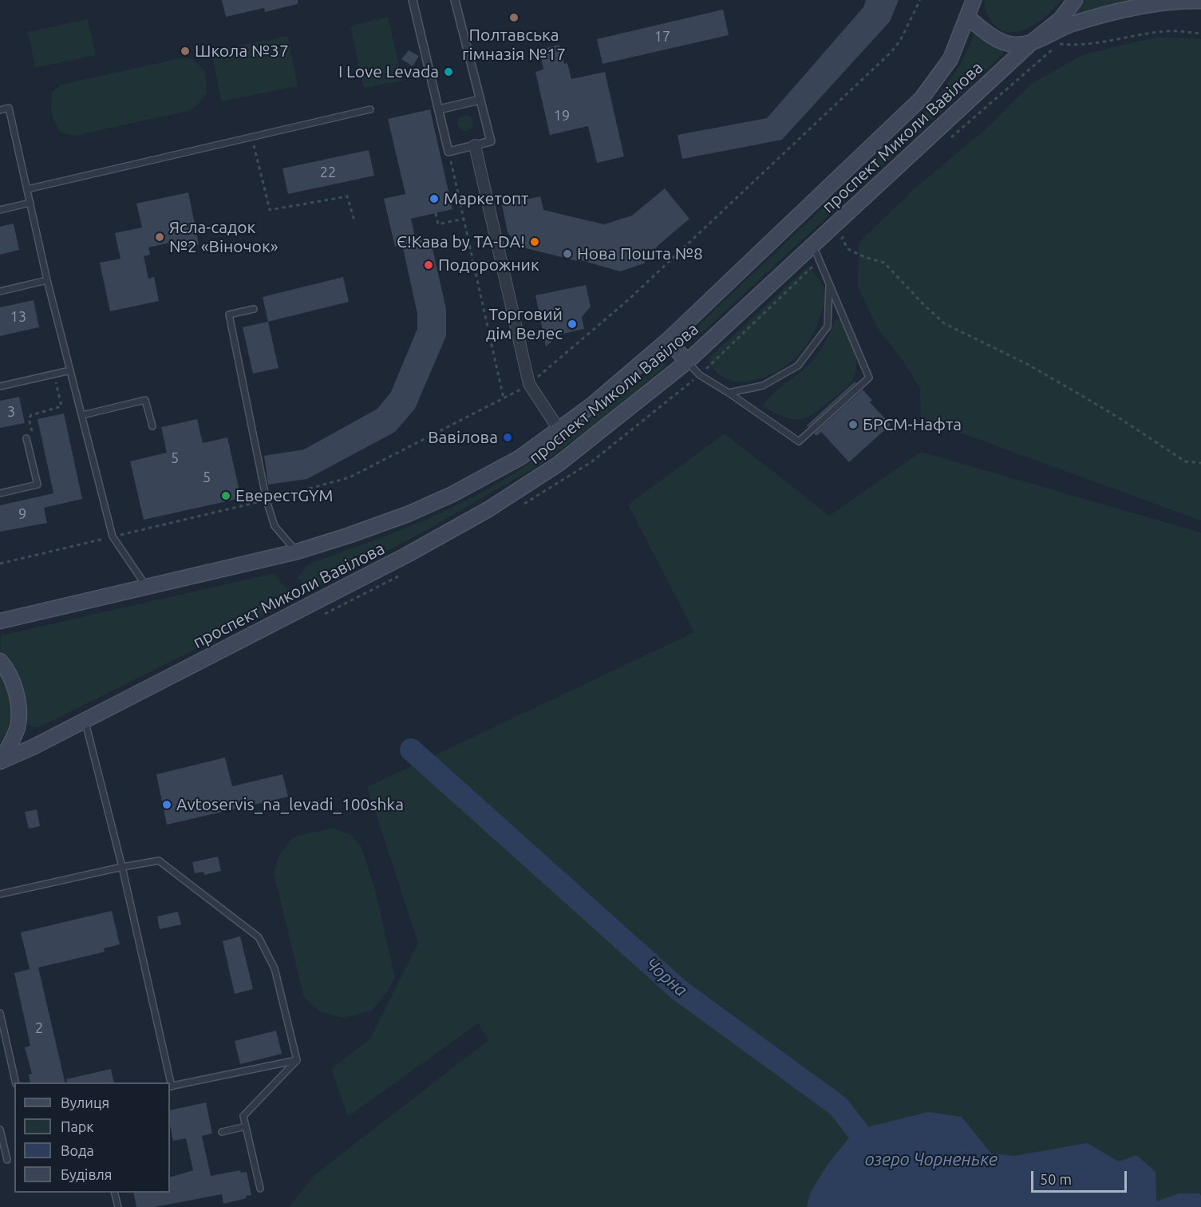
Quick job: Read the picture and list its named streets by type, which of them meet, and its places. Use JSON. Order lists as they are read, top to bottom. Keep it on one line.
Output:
{"streets":{"main road":["проспект Миколи Вавілова"]},"water":["Чорна","озеро Чорненьке"],"places":["Полтавська гімназія №17","Школа №37","I Love Levada","Маркетопт","Ясла-садок №2 «Віночок»","Є!Кава by TA-DA!","Нова Пошта №8","Подорожник","Торговий дім Велес","БРСМ-Нафта","Вавілова","ЕверестGYM","Avtoservis_na_levadi_100shka"],"house_numbers":["17","19","22","13","3","5","5","9","2"],"legend":["Вулиця","Парк","Вода","Будівля"],"scale_bar":"50 m"}
